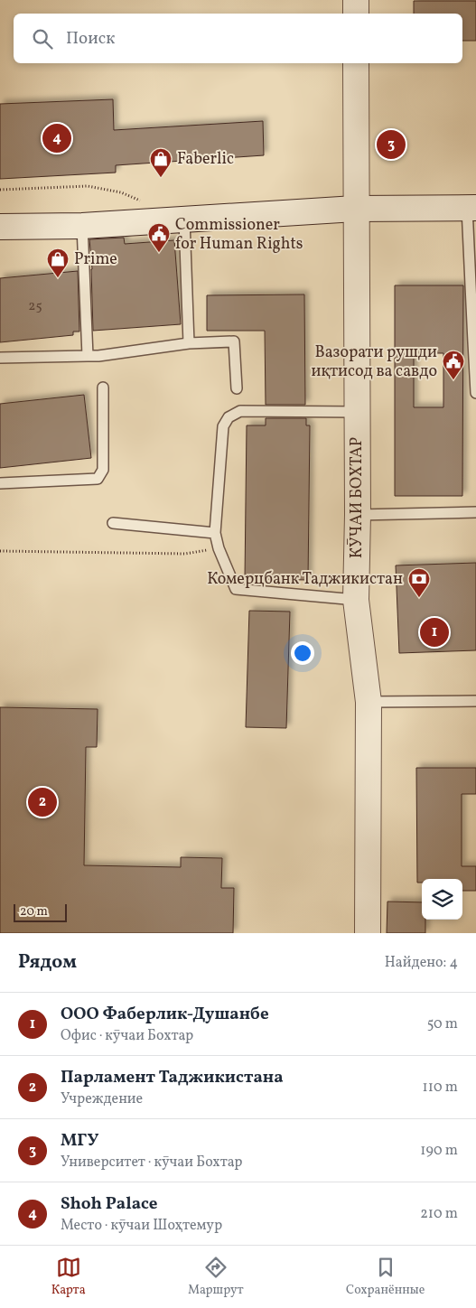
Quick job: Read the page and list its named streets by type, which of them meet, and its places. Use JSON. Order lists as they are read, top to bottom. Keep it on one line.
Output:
{"streets":{"street":["КӮЧАИ БОХТАР"]},"places":{"shop":["Faberlic","Prime"],"public building":["Commissioner for Human Rights","Вазорати рушди иқтисод ва савдо"],"bank":["Комерцбанк Таджикистан"]},"house_numbers":["25"],"scale_bar":"20 m","page":{"search":"Поиск","pins":["4","3","1","2"],"scale":"20 m","heading":["Рядом","Найдено: 4"],"list":[{"mark":"1","name":"ООО Фаберлик-Душанбе","note":"Офис · кӯчаи Бохтар","value":"50 m"},{"mark":"2","name":"Парламент Таджикистана","note":"Учреждение","value":"110 m"},{"mark":"3","name":"МГУ","note":"Университет · кӯчаи Бохтар","value":"190 m"},{"mark":"4","name":"Shoh Palace","note":"Место · кӯчаи Шоҳтемур","value":"210 m"}],"nav":["Карта","Маршрут","Сохранённые"]}}
